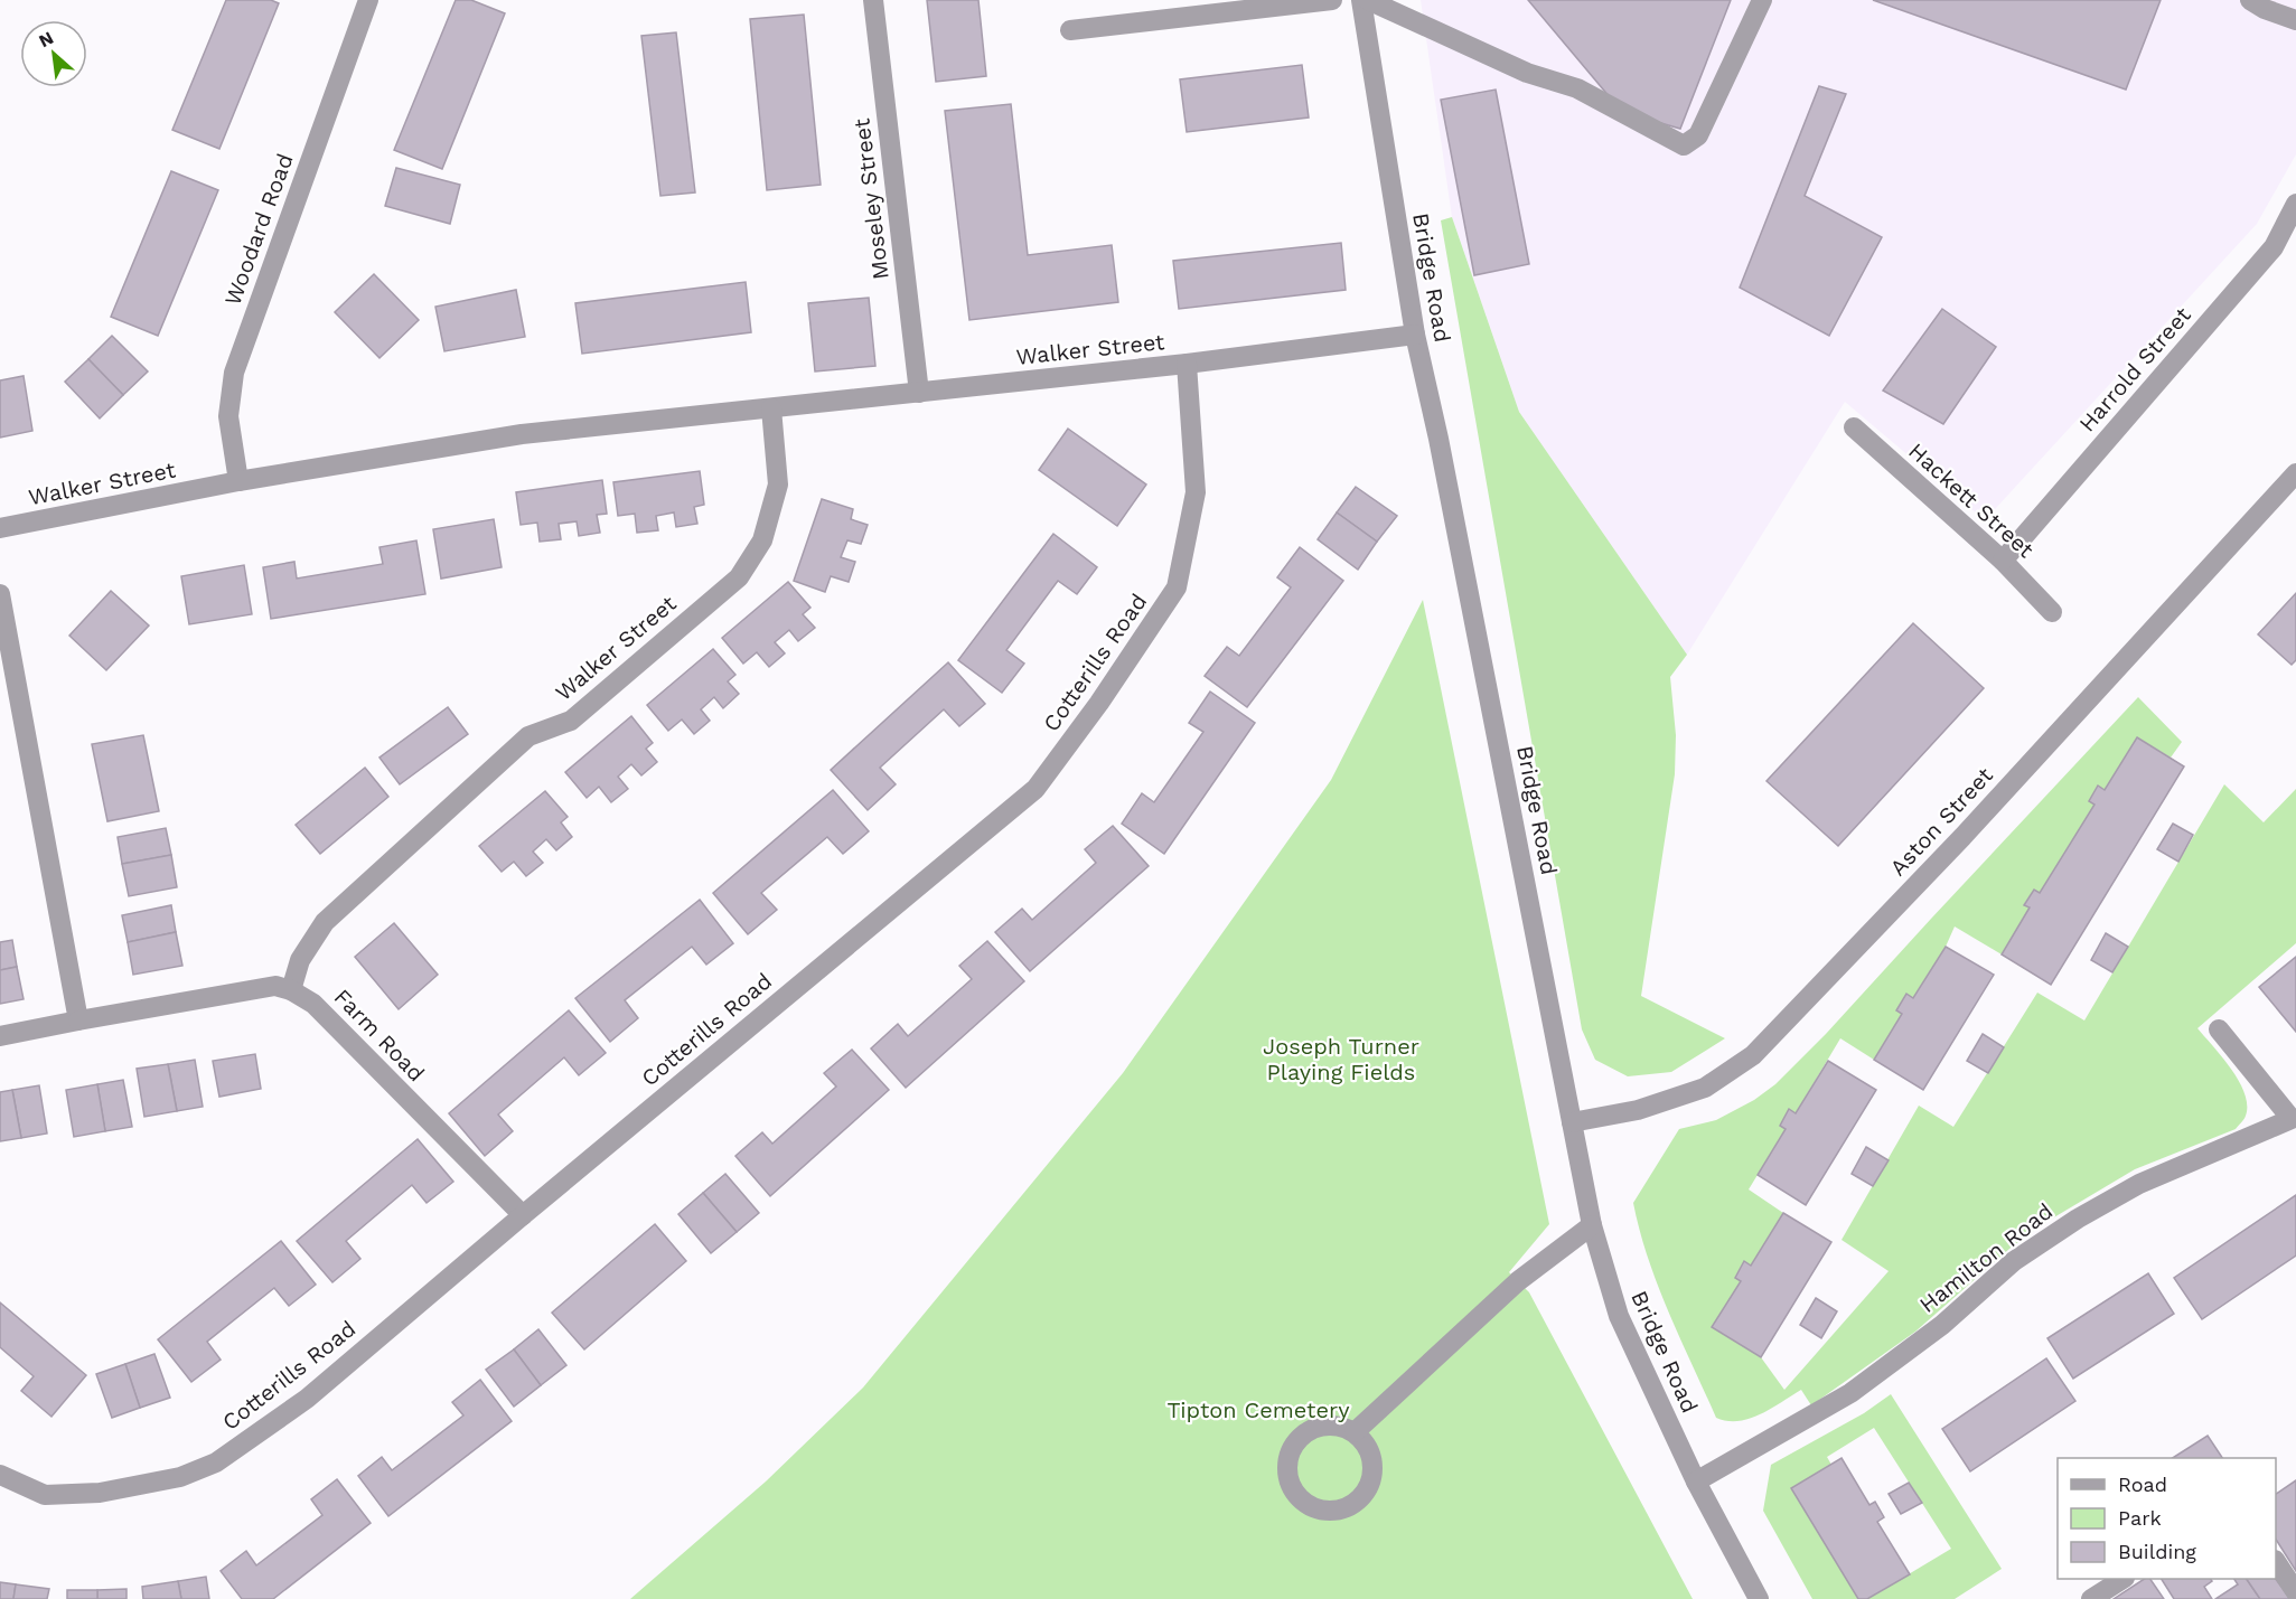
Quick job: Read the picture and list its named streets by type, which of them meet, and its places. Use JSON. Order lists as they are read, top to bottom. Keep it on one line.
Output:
{"streets":{"street":["Moseley Street","Woodard Road","Bridge Road","Walker Street","Harrold Street","Hackett Street","Cotterills Road","Aston Street","Farm Road","Hamilton Road"]},"crossings":[["Moseley Street","Walker Street"],["Woodard Road","Walker Street"],["Bridge Road","Walker Street"],["Bridge Road","Aston Street"],["Bridge Road","Hamilton Road"],["Walker Street","Cotterills Road"],["Walker Street","Farm Road"],["Harrold Street","Hackett Street"],["Cotterills Road","Farm Road"]],"parks":["Joseph Turner Playing Fields","Tipton Cemetery"],"legend":["Road","Park","Building"],"north":"top left"}
